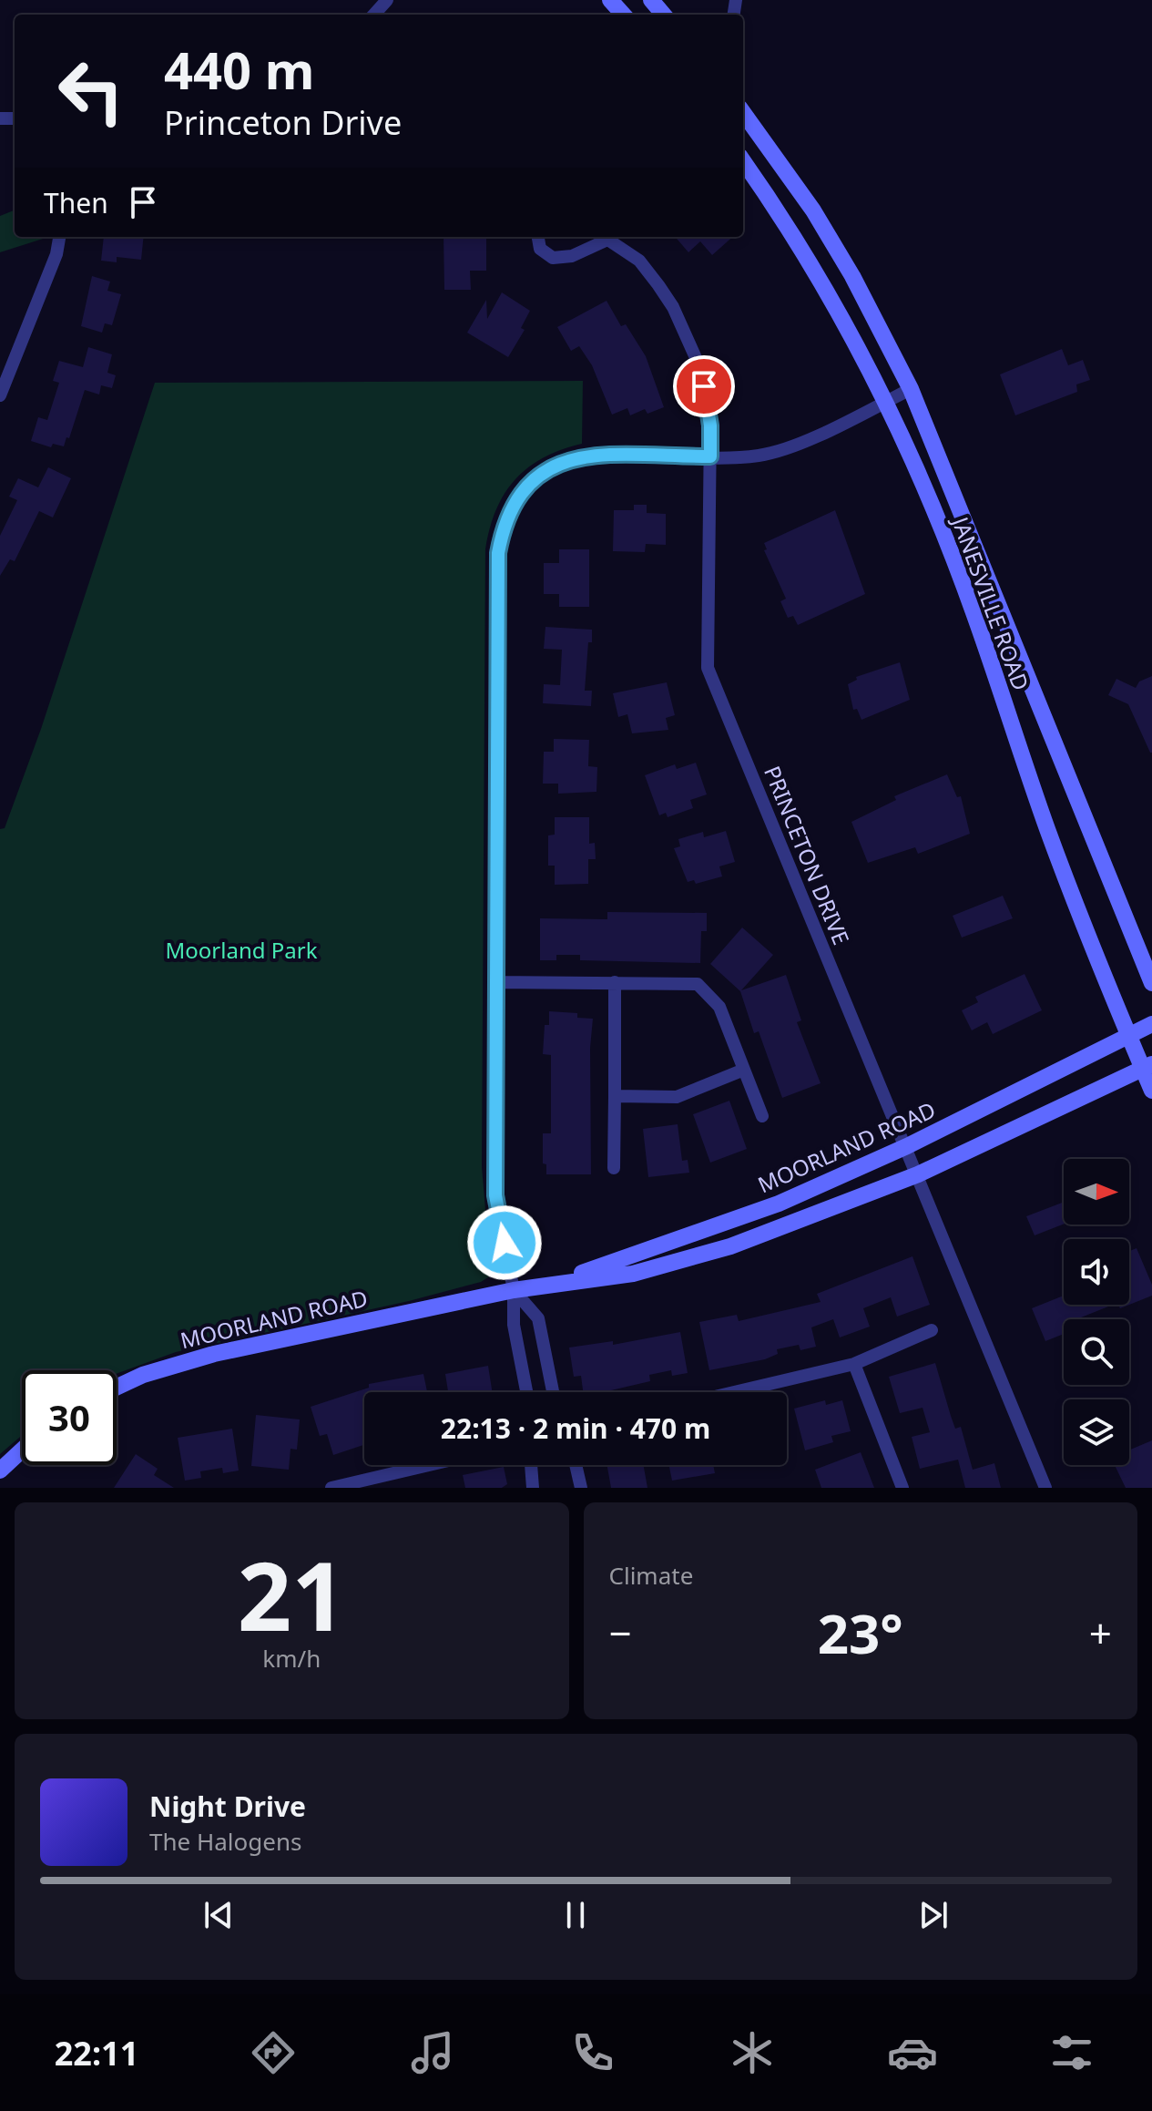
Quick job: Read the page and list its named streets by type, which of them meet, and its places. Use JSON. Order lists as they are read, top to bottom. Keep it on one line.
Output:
{"streets":{"main road":["JANESVILLE ROAD","MOORLAND ROAD"],"street":["PRINCETON DRIVE"]},"crossings":[["JANESVILLE ROAD","MOORLAND ROAD"],["PRINCETON DRIVE","MOORLAND ROAD"]],"parks":["Moorland Park"],"north":"right","page":{"turn":["440 m","Princeton Drive"],"then":"Then","limit":"30","trip":"22:13 · 2 min · 470 m","tile":[["21","km/h"],"Climate"],"heat":["−","23°","+"],"song":["Night Drive","The Halogens"],"tabs":"22:11"}}
